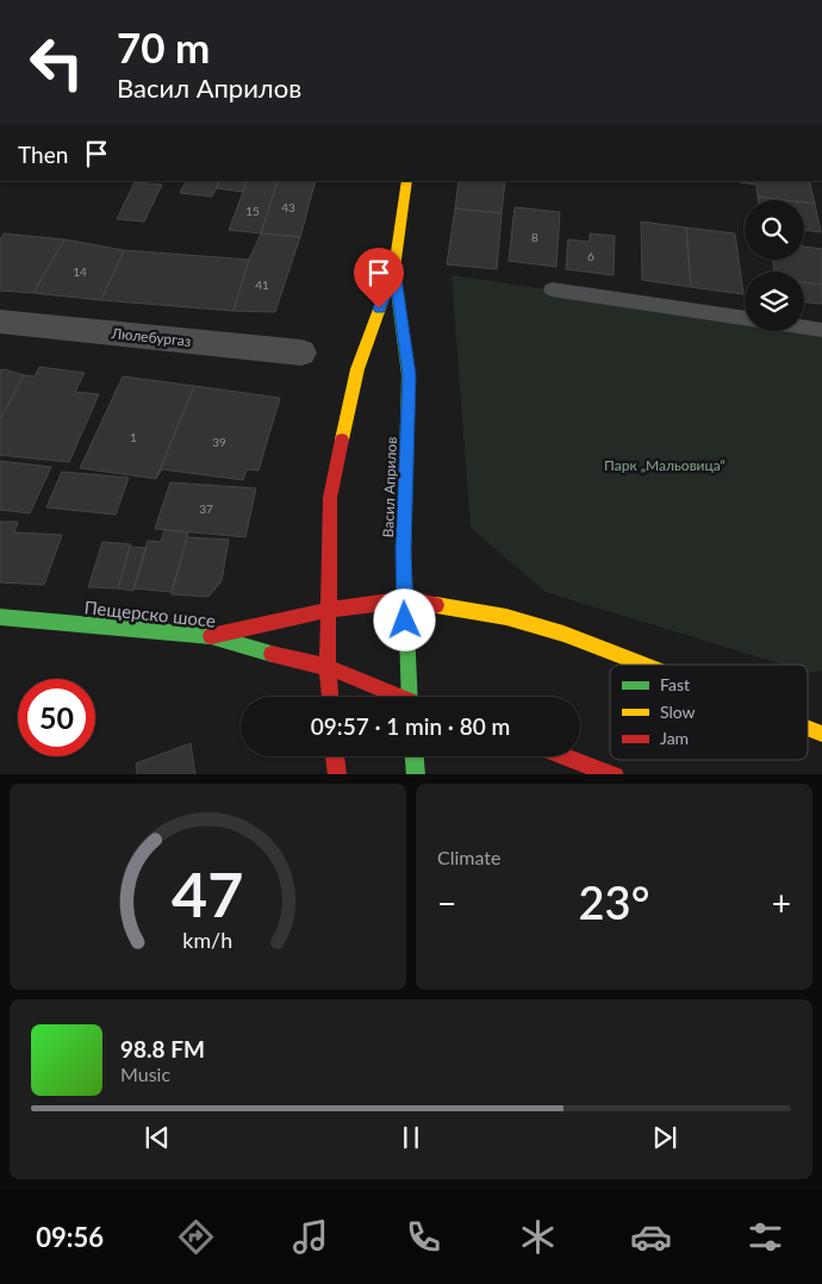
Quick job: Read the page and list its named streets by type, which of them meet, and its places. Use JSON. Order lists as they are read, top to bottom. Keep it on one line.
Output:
{"streets":{"main road":["Васил Априлов","Пещерско шосе"],"street":["Люлебургаз"]},"crossings":[["Васил Априлов","Пещерско шосе"]],"parks":["Парк „Мальовица“"],"house_numbers":["43","15","8","6","14","41","1","39","37"],"legend":["Fast","Slow","Jam"],"page":{"turn":["70 m","Васил Априлов"],"then":"Then","limit":"50","trip":"09:57 · 1 min · 80 m","tile":"Climate","heat":["−","23°","+"],"song":["98.8 FM","Music"],"tabs":"09:56","gauge":["47","km/h"]}}
